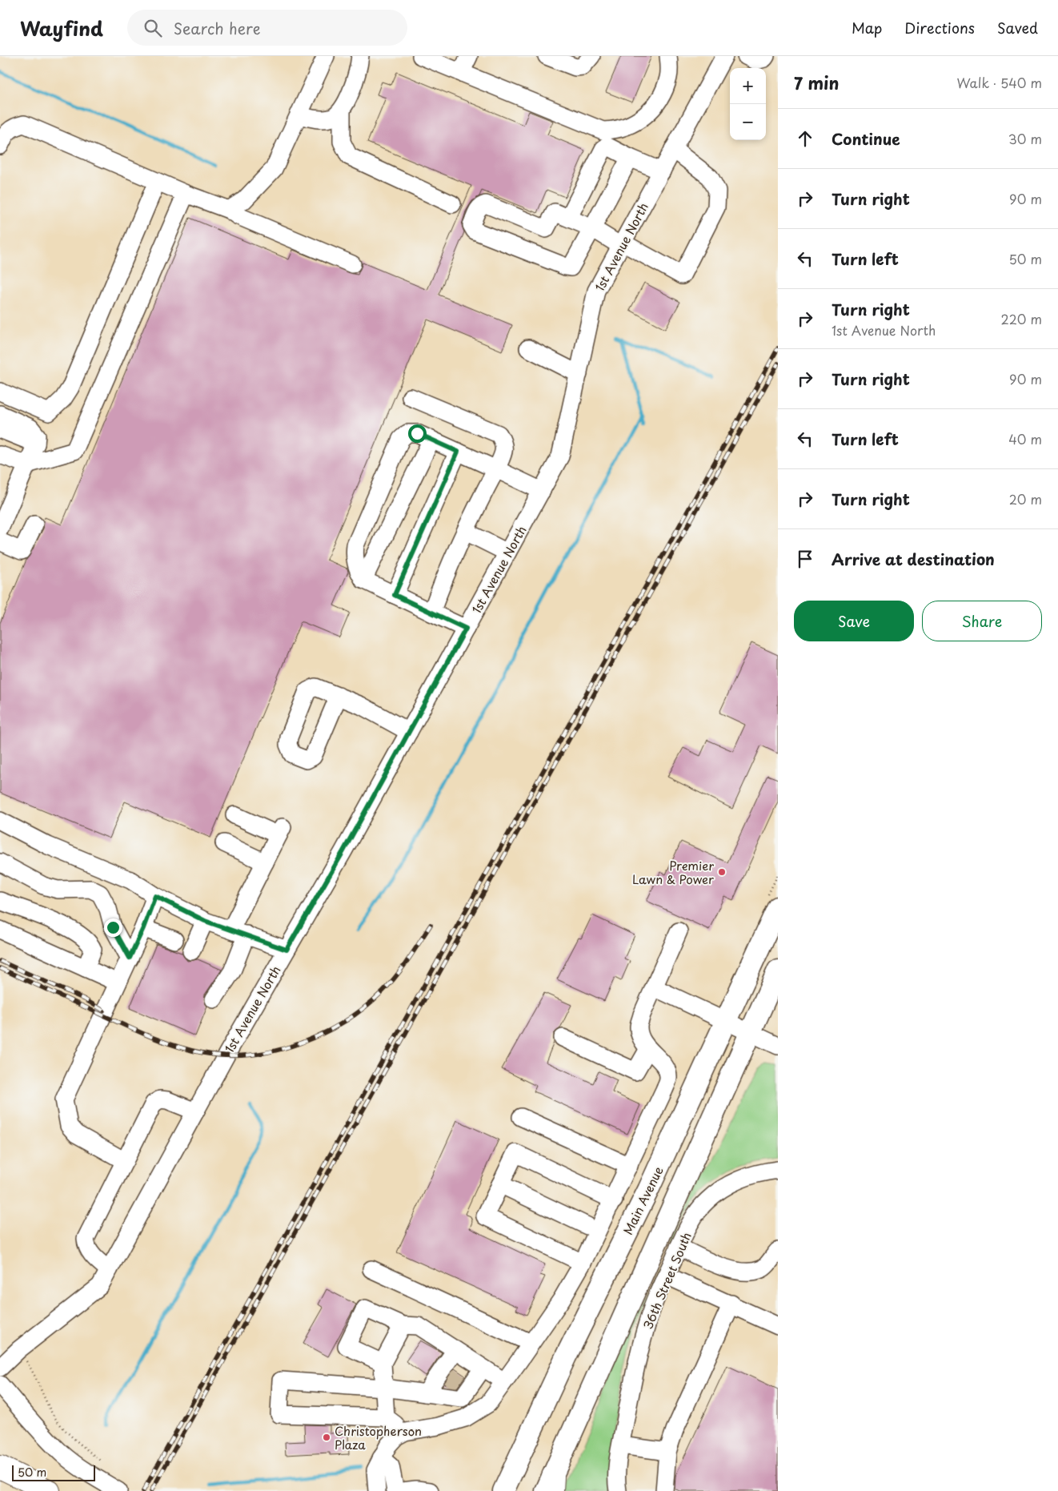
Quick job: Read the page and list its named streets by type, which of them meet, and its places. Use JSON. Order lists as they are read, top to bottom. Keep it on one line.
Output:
{"streets":{"main road":["Main Avenue"],"street":["1st Avenue North","36th Street South"]},"places":["Premier Lawn & Power","Christopherson Plaza"],"scale_bar":"50 m","page":{"header":"Wayfind","search":"Search here","nav":["Map","Directions","Saved"],"heading":["7 min","Walk · 540 m"],"map_buttons":["+","−"],"list":[["Continue","30 m"],["Turn right","90 m"],["Turn left","50 m"],["Turn right","1st Avenue North","220 m"],["Turn right","90 m"],["Turn left","40 m"],["Turn right","20 m"],"Arrive at destination"],"buttons":["Save","Share"],"scale":"50 m"}}
